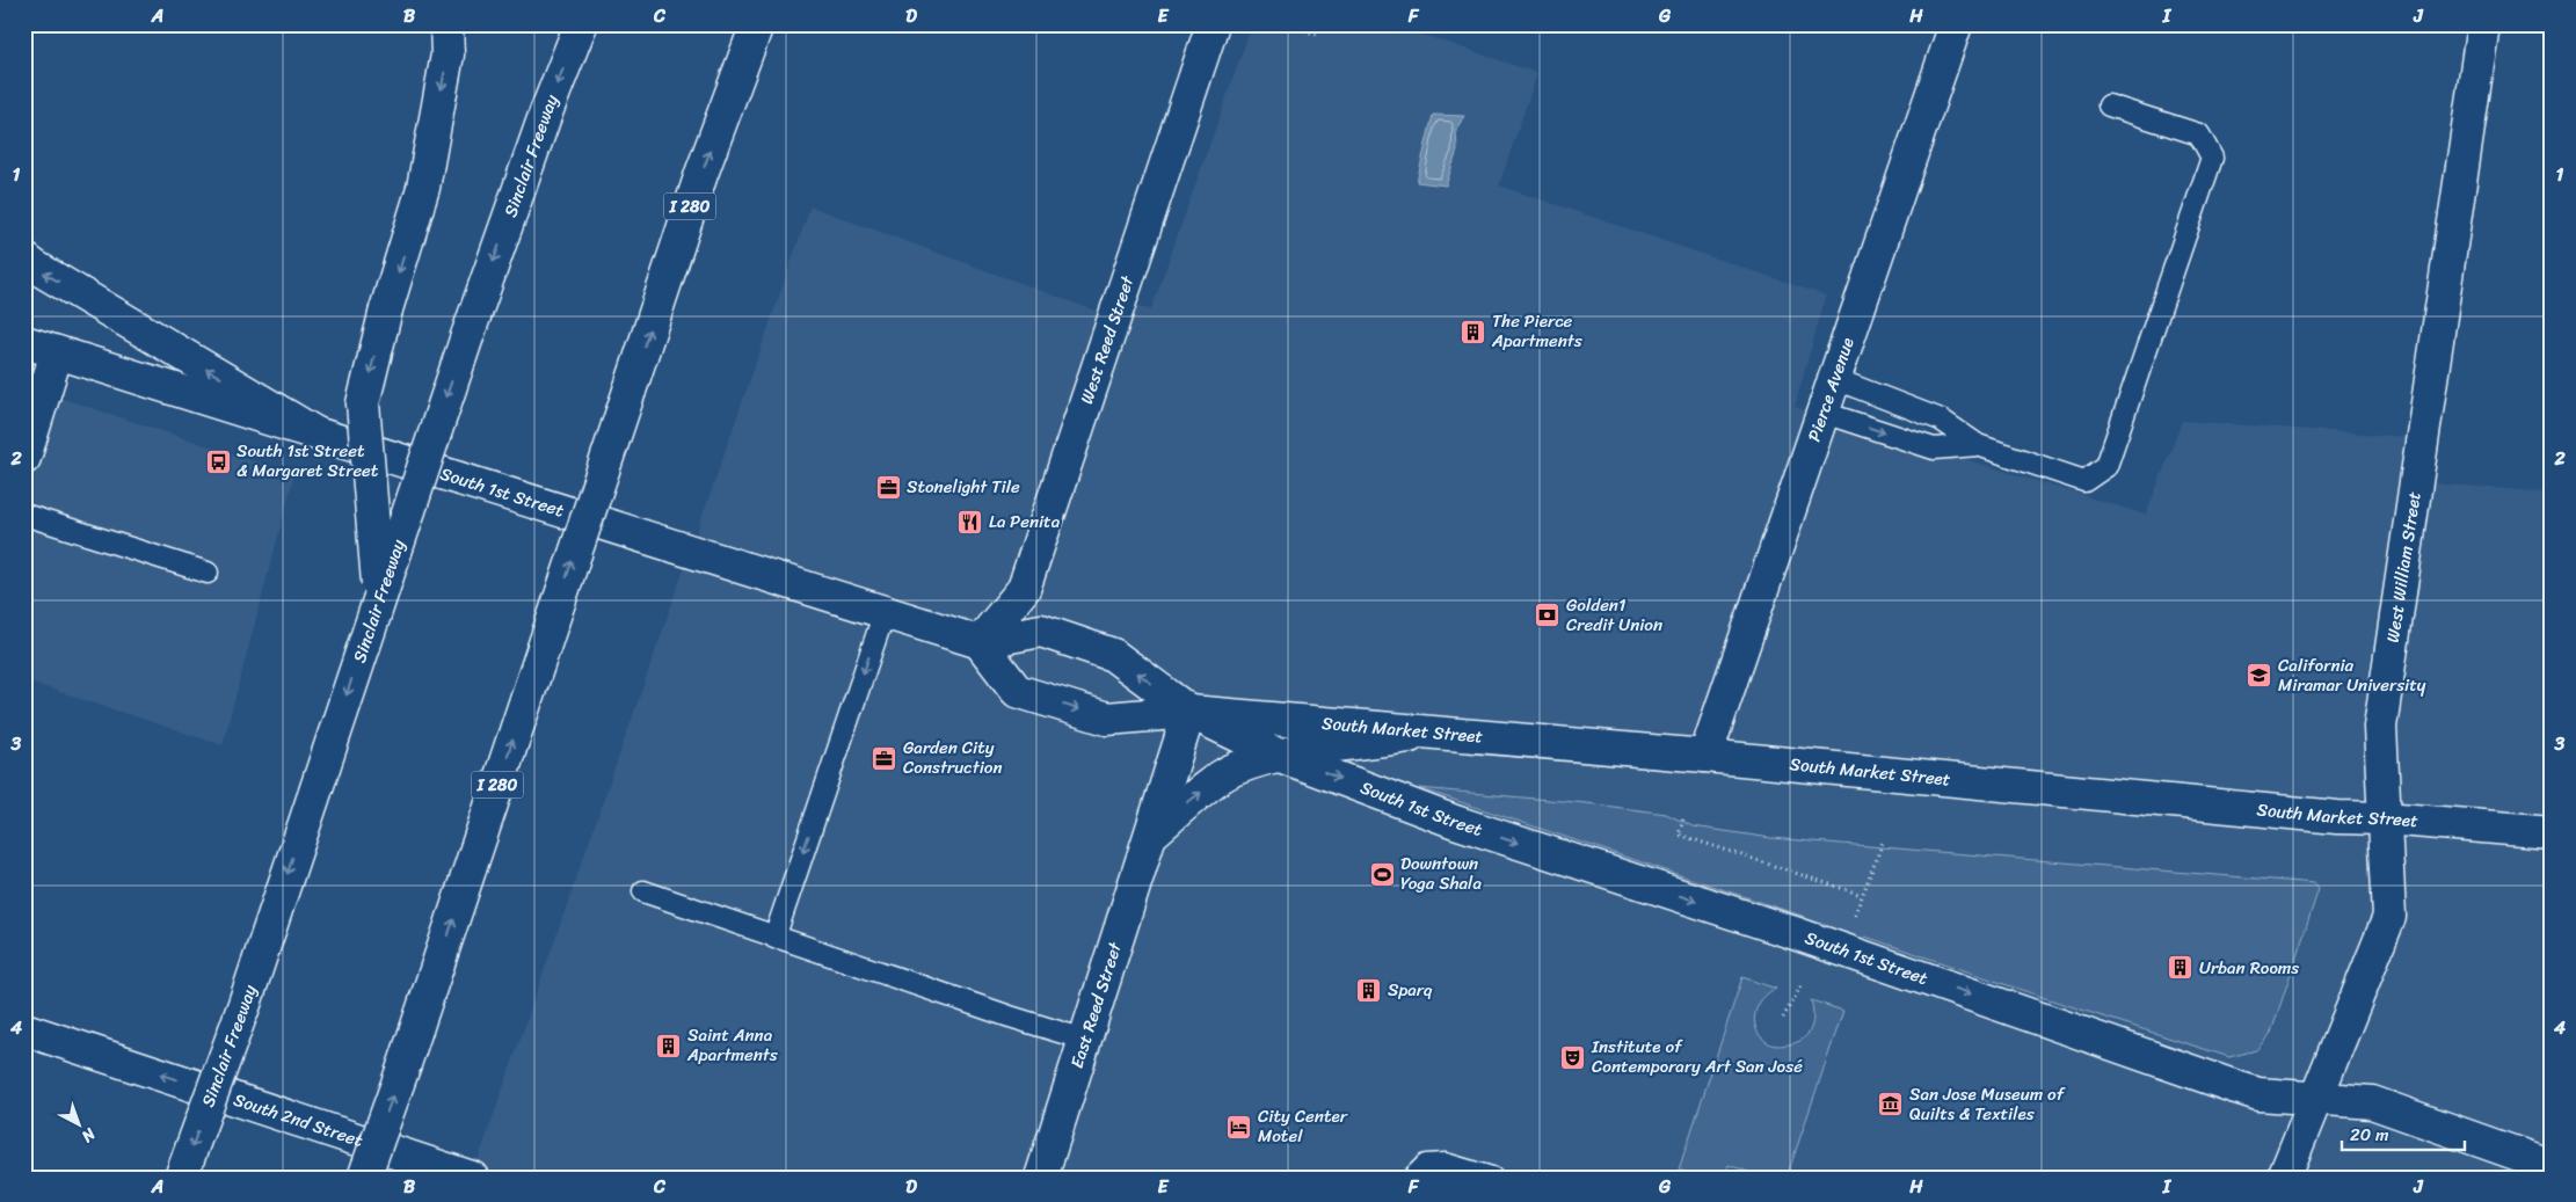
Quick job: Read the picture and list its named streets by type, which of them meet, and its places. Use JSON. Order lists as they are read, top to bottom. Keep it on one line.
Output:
{"streets":{"main road":["Sinclair Freeway","I 280","West Reed Street","Pierce Avenue","South 1st Street","West William Street","South Market Street","East Reed Street","South 2nd Street"]},"crossings":[["West Reed Street","South 1st Street"],["Pierce Avenue","South Market Street"],["South 1st Street","West William Street"],["South 1st Street","South Market Street"],["South 1st Street","East Reed Street"],["West William Street","South Market Street"],["South Market Street","East Reed Street"]],"one_way":["South 2nd Street"],"places":{"building":["The Pierce Apartments","Urban Rooms","Sparq","Saint Anna Apartments"],"bus stop":["South 1st Street & Margaret Street"],"office":["Stonelight Tile","Garden City Construction"],"restaurant":["La Penita"],"bank":["Golden1 Credit Union"],"school or university":["California Miramar University"],"sports":["Downtown Yoga Shala"],"theatre":["Institute of Contemporary Art San José"],"museum":["San Jose Museum of Quilts & Textiles"],"hotel":["City Center Motel"]},"scale_bar":"20 m","north":"bottom right","grid":{"columns":["A","B","C","D","E","F","G","H","I","J"],"rows":["1","2","3","4"]}}
